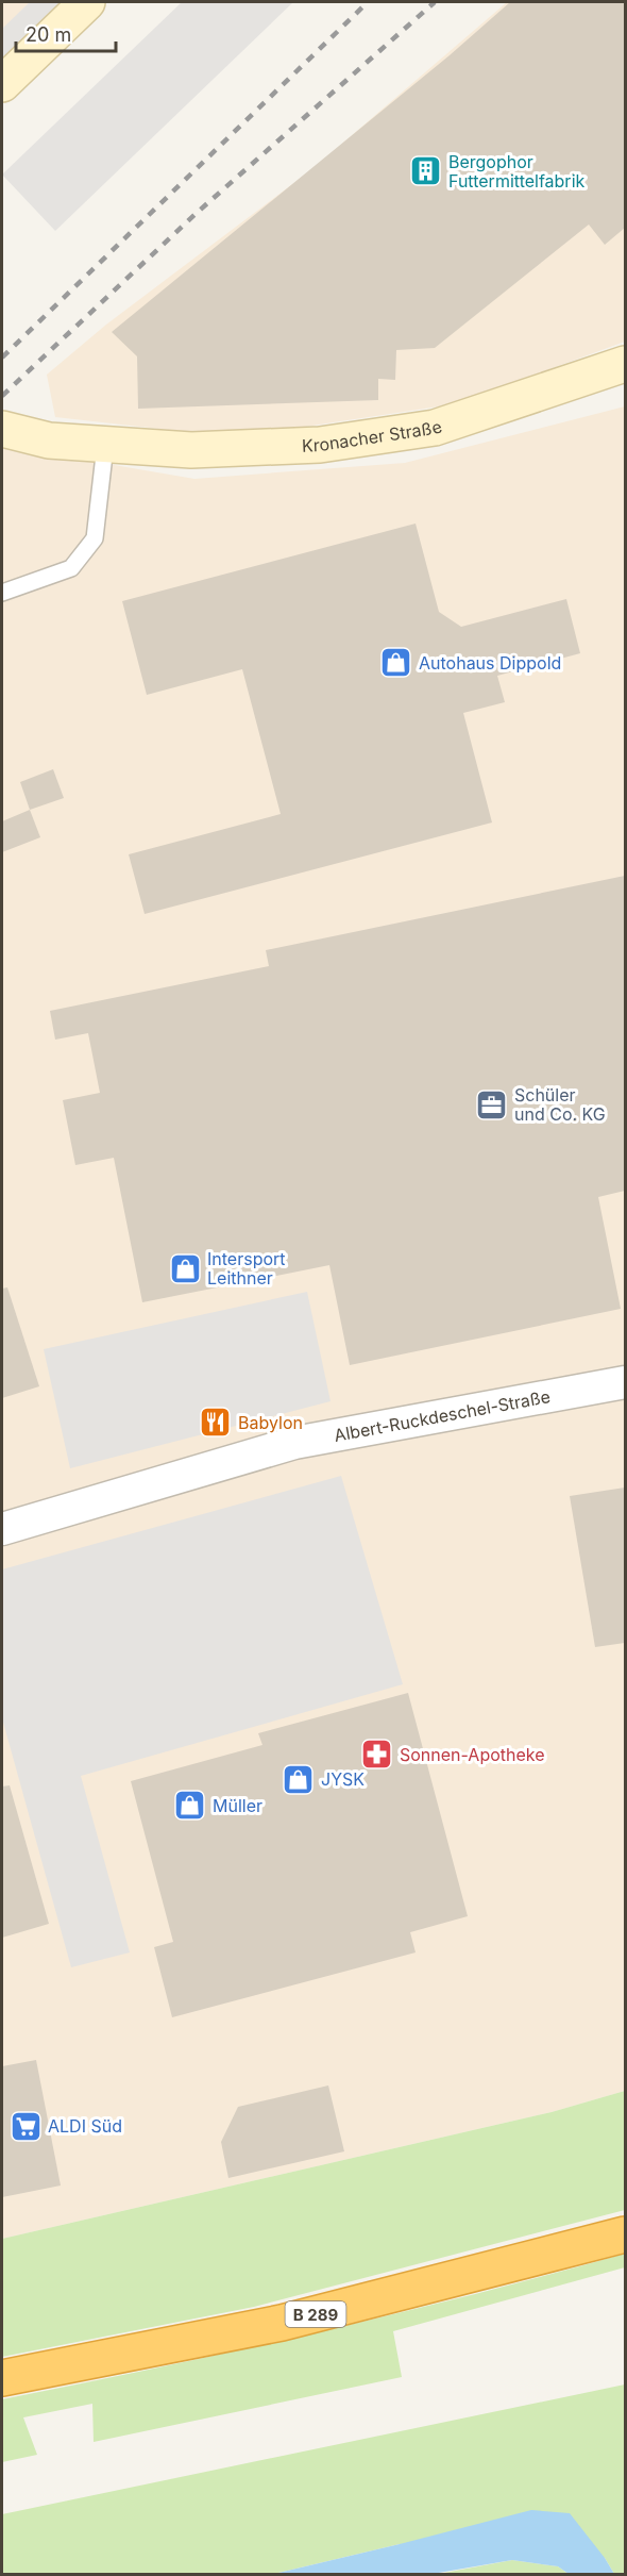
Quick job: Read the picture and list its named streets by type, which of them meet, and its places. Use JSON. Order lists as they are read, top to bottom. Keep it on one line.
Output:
{"streets":{"highway":["B 289"],"street":["Kronacher Straße","Albert-Ruckdeschel-Straße"]},"places":{"building":["Bergophor Futtermittelfabrik"],"shop":["Autohaus Dippold","Intersport Leithner","JYSK","Müller"],"office":["Schüler und Co. KG"],"restaurant":["Babylon"],"pharmacy":["Sonnen-Apotheke"],"supermarket":["ALDI Süd"]},"scale_bar":"20 m"}
